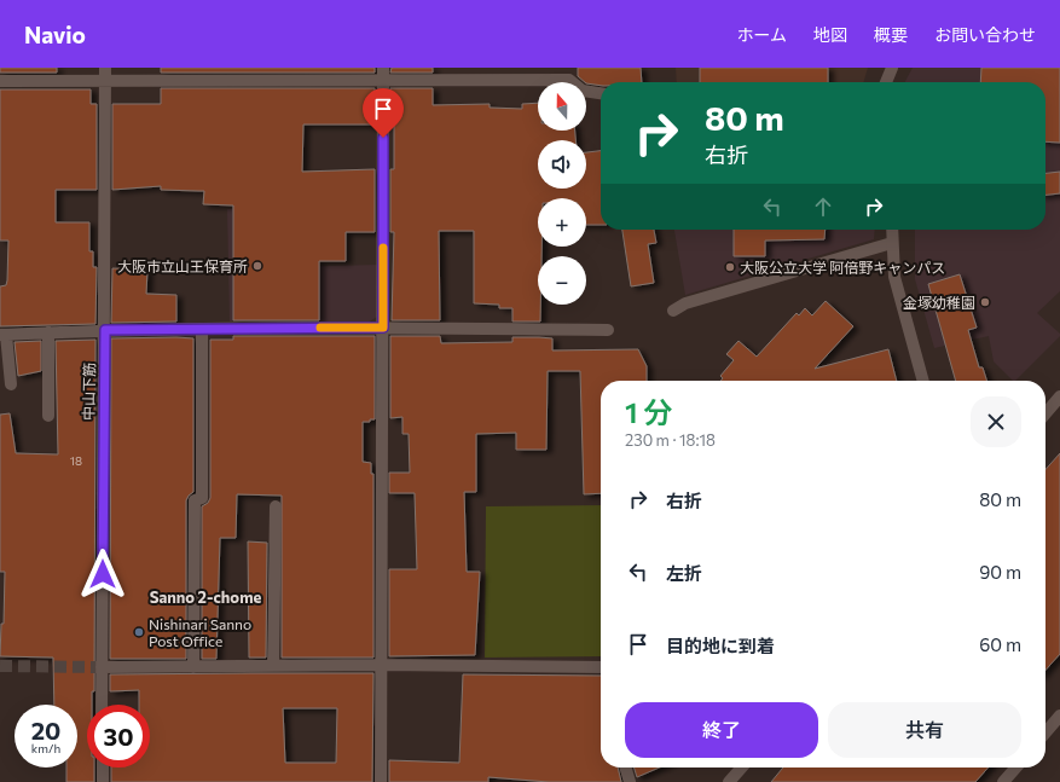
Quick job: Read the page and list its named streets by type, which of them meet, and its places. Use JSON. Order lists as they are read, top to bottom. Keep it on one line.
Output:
{"streets":{"street":["中山下筋"]},"districts":["Sanno 2-chome"],"places":["大阪市立山王保育所","大阪公立大学 阿倍野キャンパス","金塚幼稚園","Nishinari Sanno Post Office"],"house_numbers":["18"],"north":"top","page":{"header":"Navio","nav":["ホーム","地図","概要","お問い合わせ"],"map_buttons":["+","−"],"turn":["80 m","右折"],"heading":["1 分","230 m · 18:18"],"list":[{"name":"右折","value":"80 m"},{"name":"左折","value":"90 m"},{"name":"目的地に到着","value":"60 m"}],"buttons":["終了","共有"],"speed":"20 km/h","limit":"30"}}
